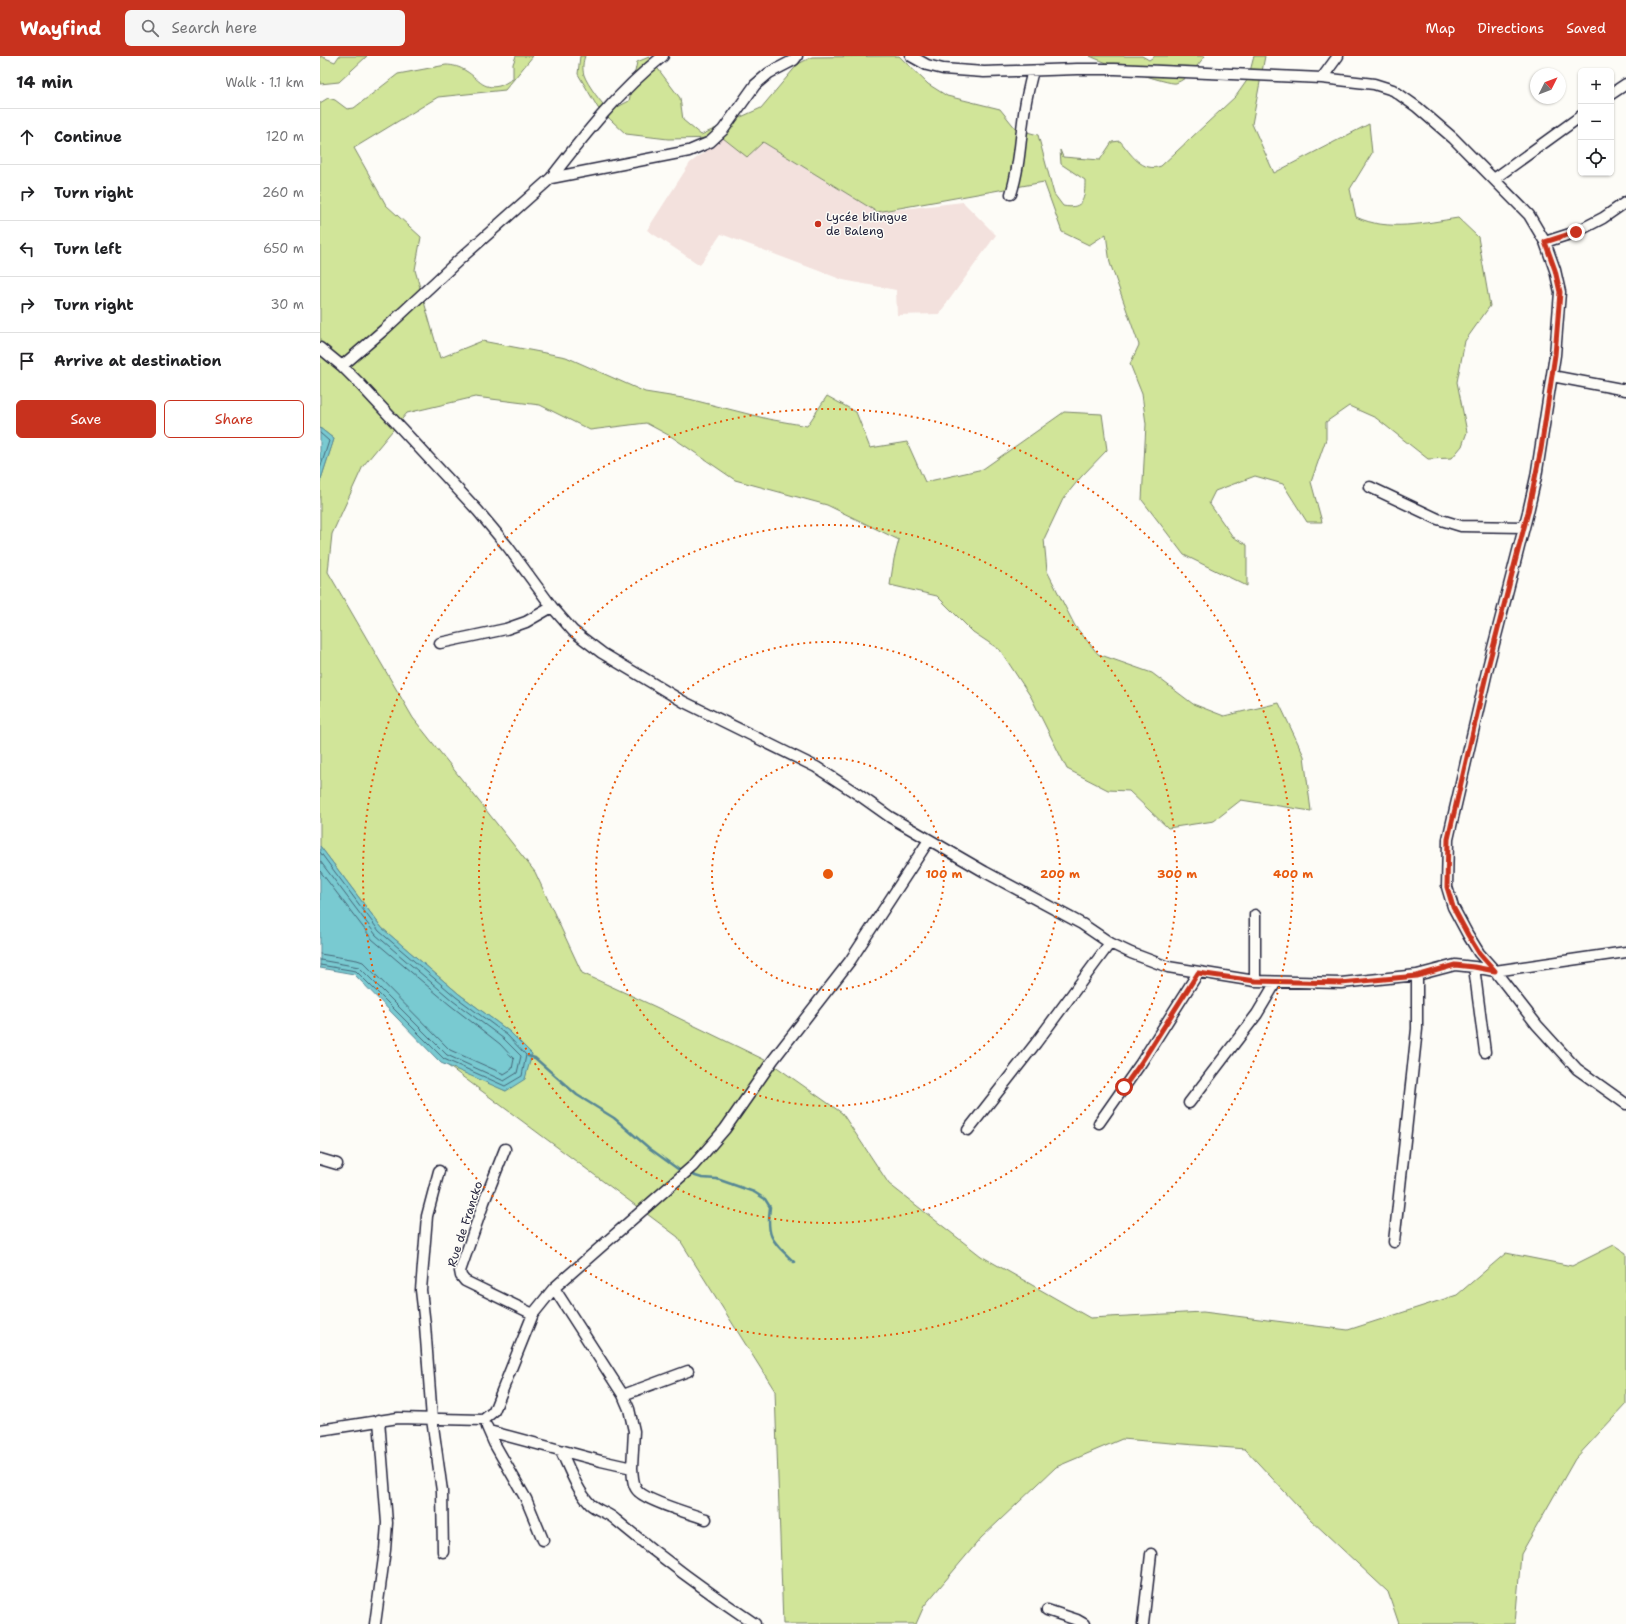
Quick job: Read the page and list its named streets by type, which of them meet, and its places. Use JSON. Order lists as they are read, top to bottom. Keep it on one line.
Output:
{"streets":{"street":["Rue de Francko"]},"places":["Lycée bilingue de Baleng"],"north":"top right","page":{"header":"Wayfind","search":"Search here","nav":["Map","Directions","Saved"],"heading":["14 min","Walk · 1.1 km"],"map_buttons":["+","−"],"list":[["Continue","120 m"],["Turn right","260 m"],["Turn left","650 m"],["Turn right","30 m"],"Arrive at destination"],"buttons":["Save","Share"]},"rings":["100 m","200 m","300 m","400 m"]}
